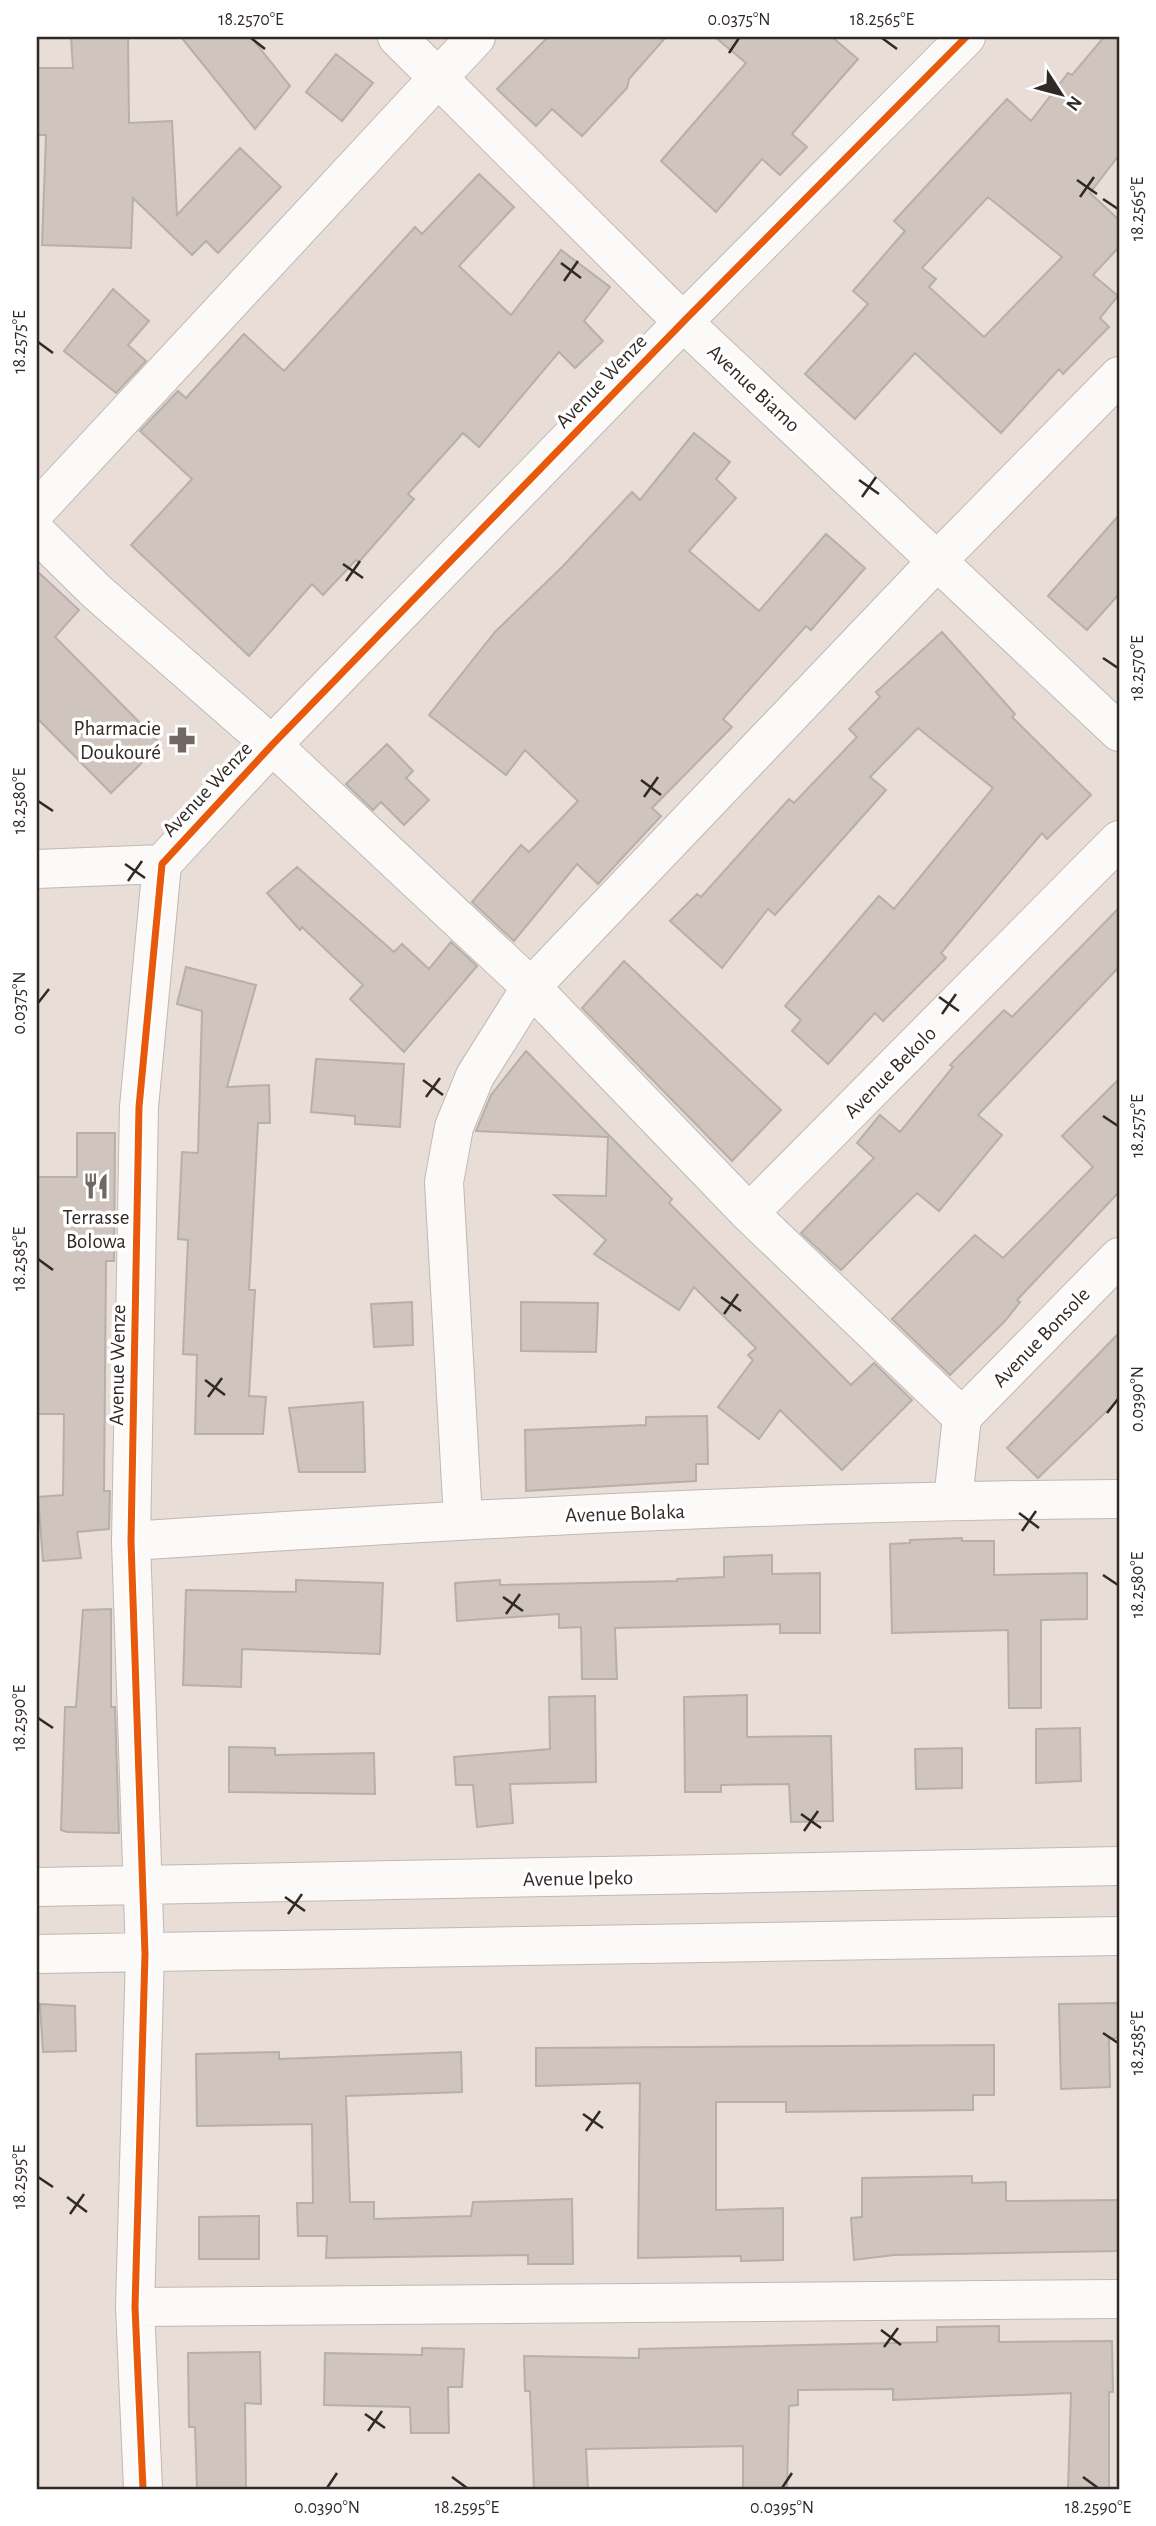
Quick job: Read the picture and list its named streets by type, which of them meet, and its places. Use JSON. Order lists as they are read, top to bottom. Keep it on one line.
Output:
{"streets":{"street":["Avenue Wenze","Avenue Biamo","Avenue Bekolo","Avenue Bonsole","Avenue Bolaka","Avenue Ipeko"]},"crossings":[["Avenue Wenze","Avenue Biamo"],["Avenue Wenze","Avenue Bolaka"],["Avenue Wenze","Avenue Ipeko"]],"places":{"pharmacy":["Pharmacie Doukouré"],"restaurant":["Terrasse Bolowa"]},"north":"bottom right","coordinates":["18.2570°E","0.0375°N","18.2565°E","18.2575°E","18.2580°E","18.2585°E","0.0390°N","18.2590°E","18.2595°E","0.0395°N"]}
